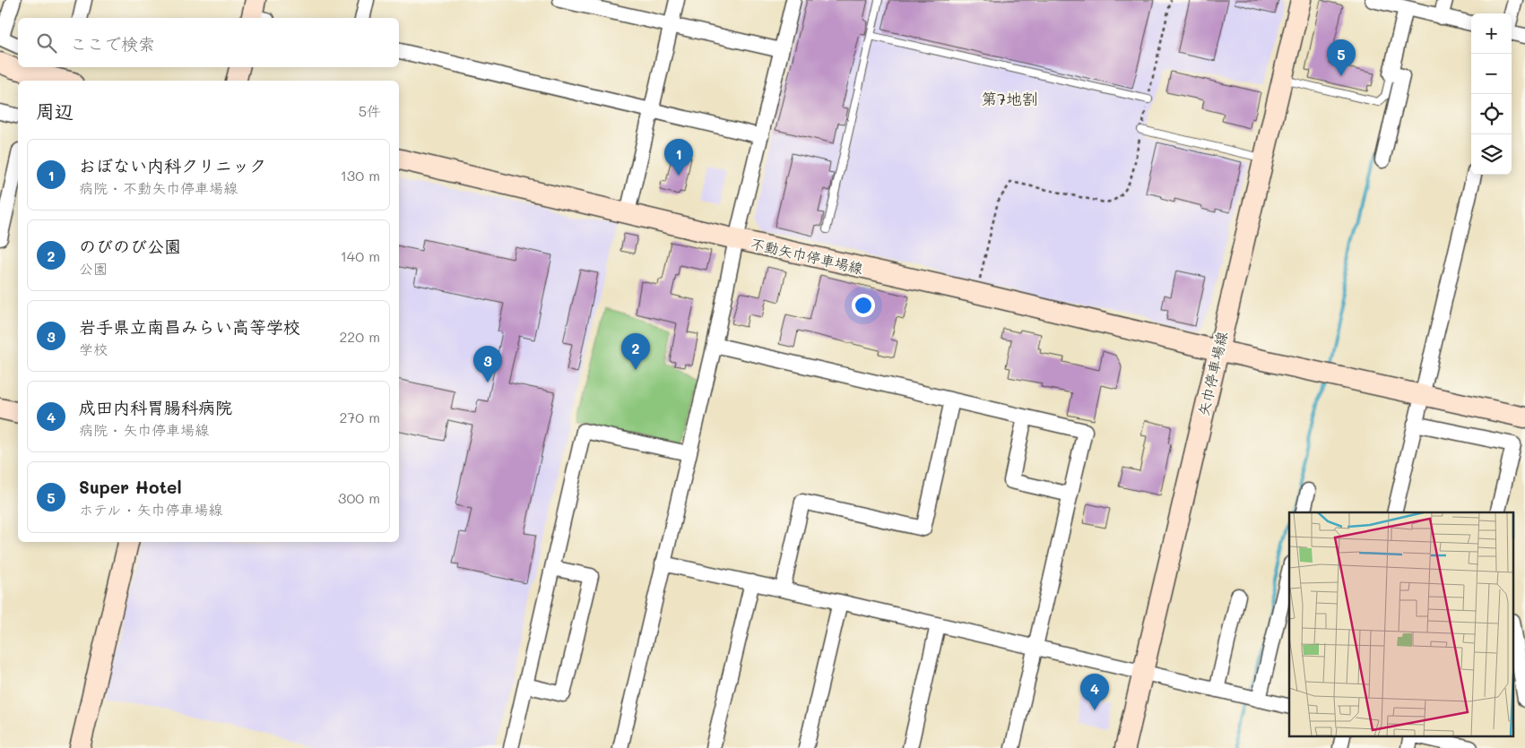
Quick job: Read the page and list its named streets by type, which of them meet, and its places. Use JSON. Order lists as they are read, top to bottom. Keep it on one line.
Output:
{"streets":{"main road":["不動矢巾停車場線","矢巾停車場線"]},"crossings":[["不動矢巾停車場線","矢巾停車場線"]],"districts":["第7地割"],"page":{"map_buttons":["+","−"],"search":"ここで検索","pins":["5","1","2","3","4"],"heading":["周辺","5件"],"list":[{"mark":"1","name":"おぼない内科クリニック","note":"病院 · 不動矢巾停車場線","value":"130 m"},{"mark":"2","name":"のびのび公園","note":"公園","value":"140 m"},{"mark":"3","name":"岩手県立南昌みらい高等学校","note":"学校","value":"220 m"},{"mark":"4","name":"成田内科胃腸科病院","note":"病院 · 矢巾停車場線","value":"270 m"},{"mark":"5","name":"Super Hotel","note":"ホテル · 矢巾停車場線","value":"300 m"}]}}
